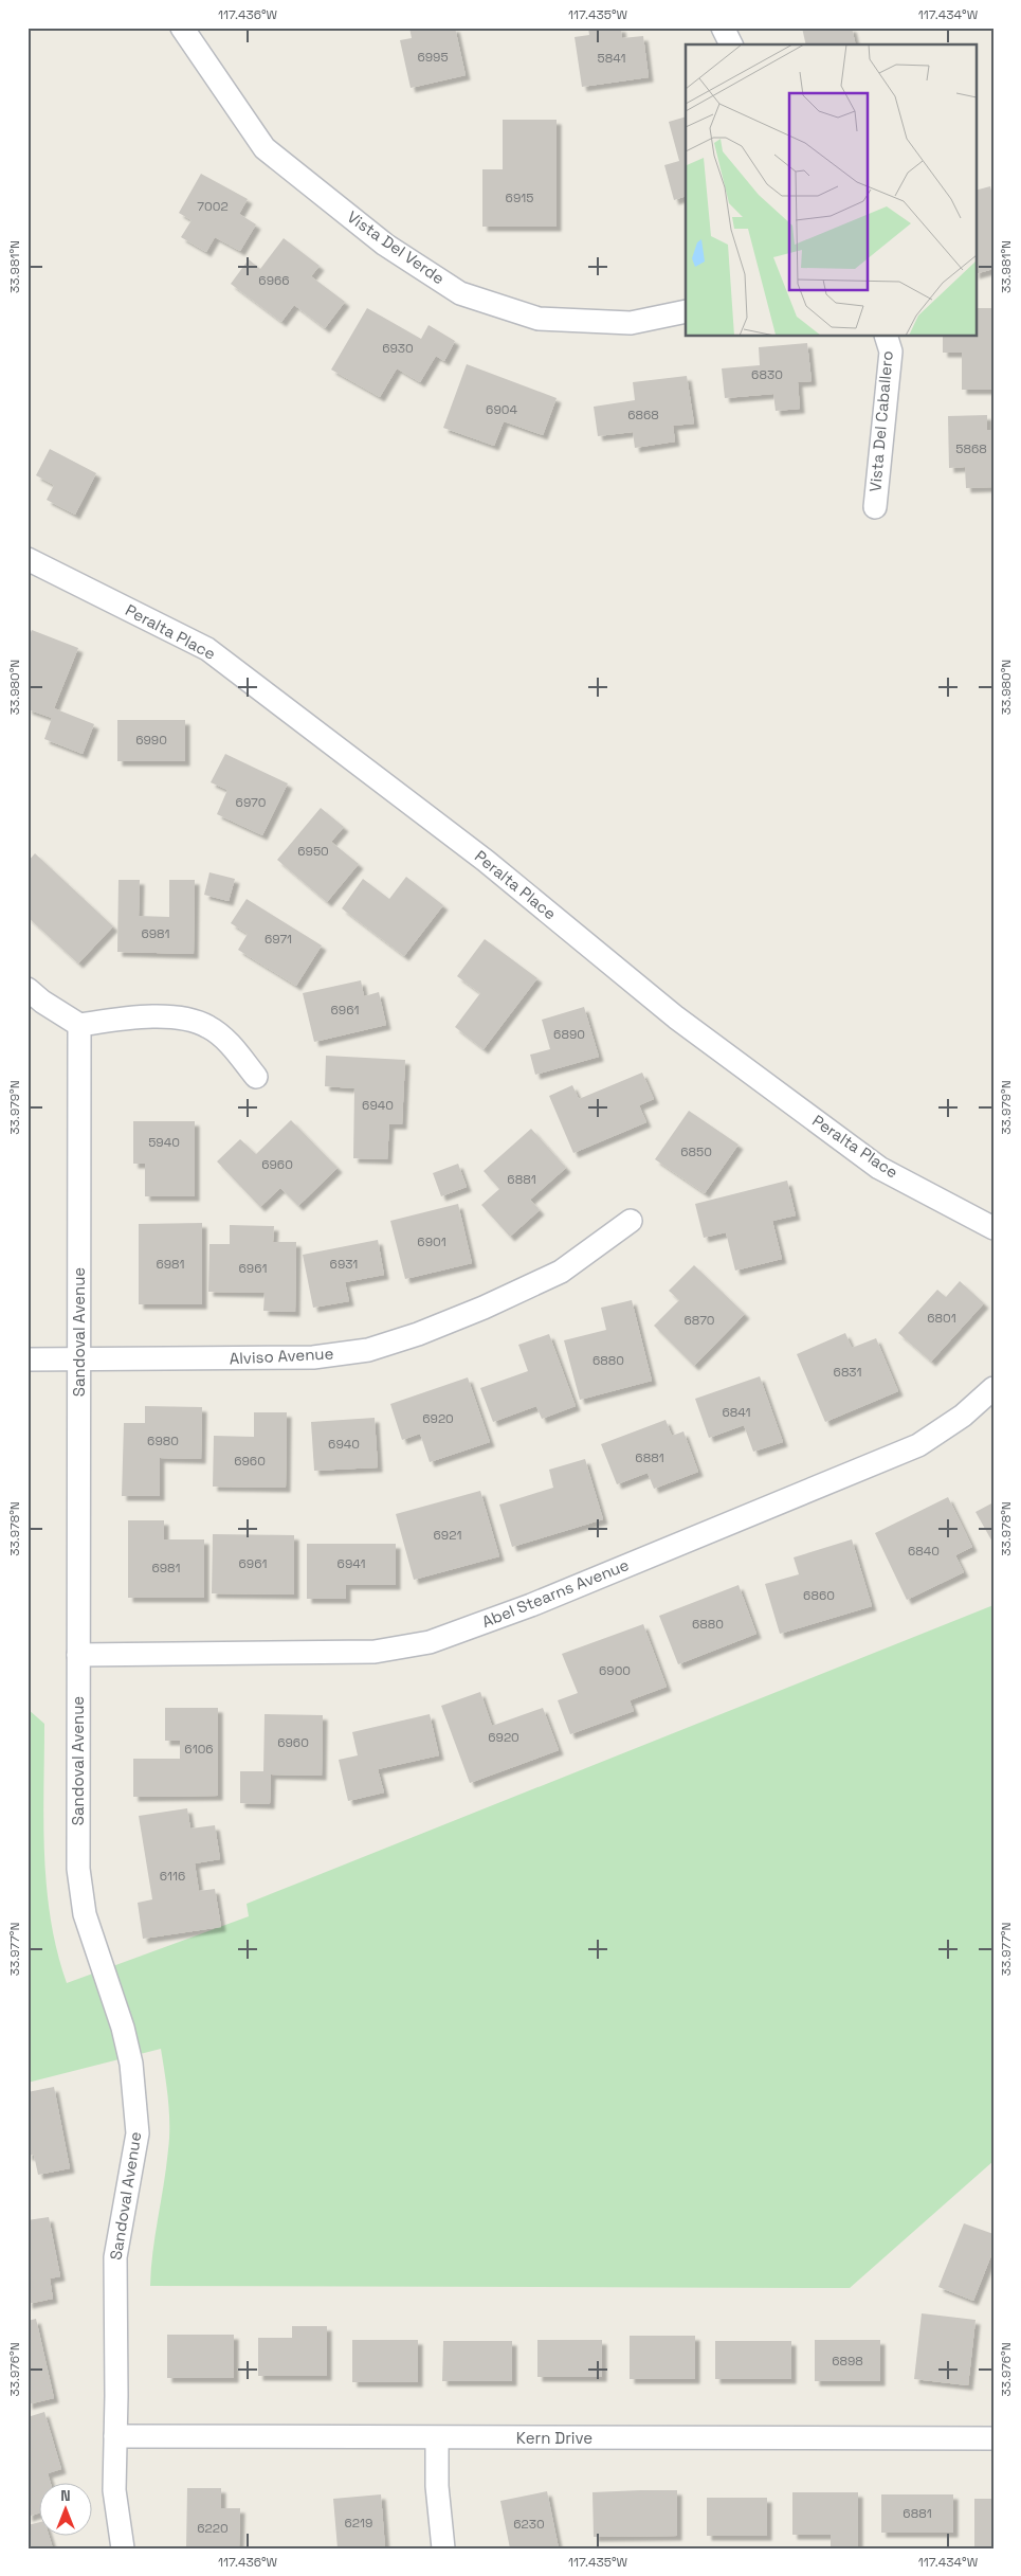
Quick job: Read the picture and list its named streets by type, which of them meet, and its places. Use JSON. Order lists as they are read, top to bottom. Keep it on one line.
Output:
{"streets":{"street":["Vista Del Verde","Vista Del Caballero","Peralta Place","Sandoval Avenue","Alviso Avenue","Abel Stearns Avenue","Kern Drive"]},"crossings":[["Sandoval Avenue","Alviso Avenue"],["Sandoval Avenue","Abel Stearns Avenue"],["Sandoval Avenue","Kern Drive"]],"house_numbers":["6995","5841","6915","7002","6966","6930","6830","6904","6868","5868","6990","6970","6950","6981","6971","6961","6890","6940","5940","6850","6960","6881","6901","6981","6931","6961","6801","6870","6880","6831","6841","6920","6980","6940","6881","6960","6921","6840","6961","6941","6981","6860","6880","6900","6920","6960","6106","6116","6898","6881","6219","6230","6220"],"north":"top","coordinates":["117.436°W","117.435°W","117.434°W","33.981°N","33.980°N","33.979°N","33.978°N","33.977°N","33.976°N"]}
